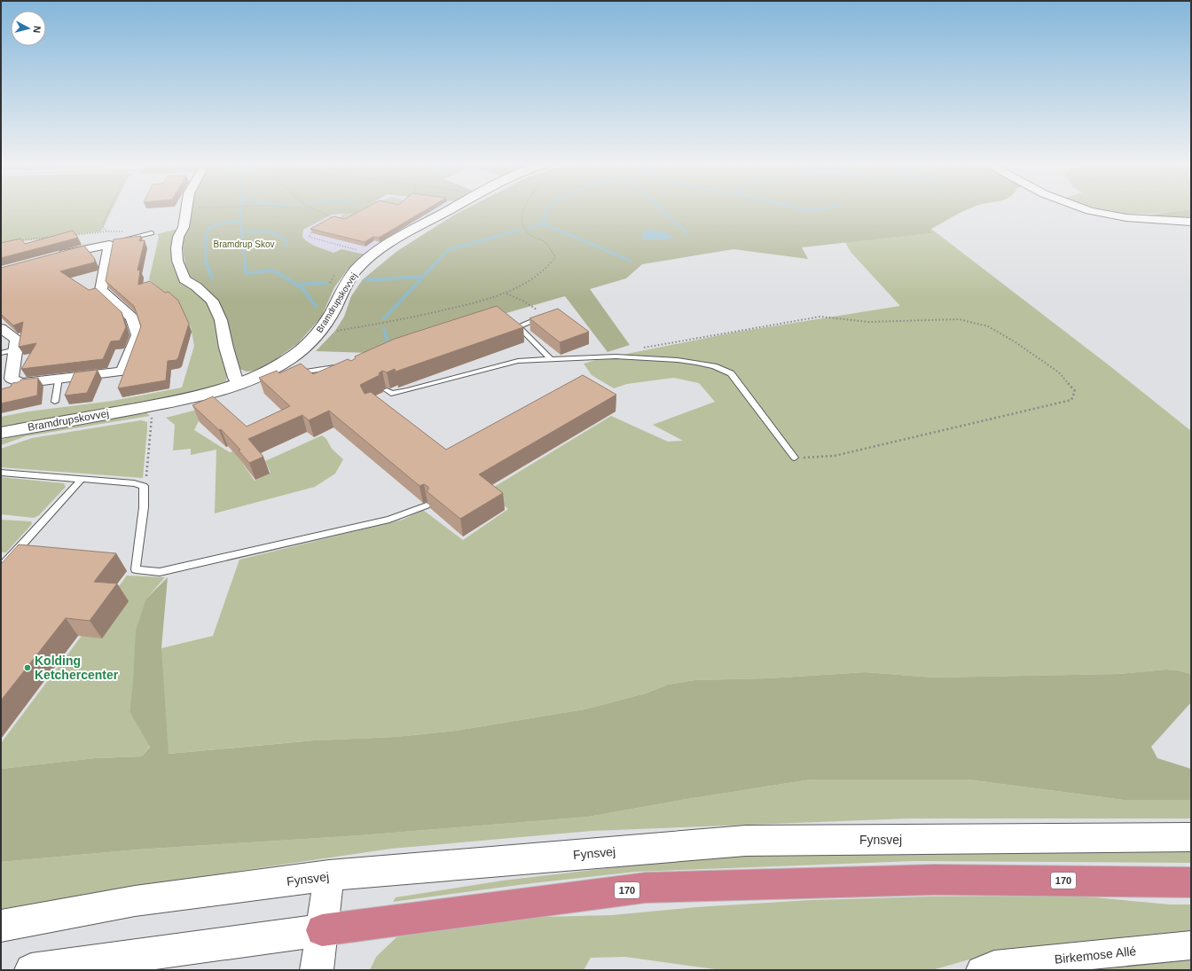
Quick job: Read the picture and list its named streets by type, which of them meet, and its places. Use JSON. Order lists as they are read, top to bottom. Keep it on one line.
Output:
{"streets":{"highway":["170"],"street":["Bramdrupskovvej","Fynsvej","Birkemose Allé"]},"parks":["Bramdrup Skov"],"places":["Kolding Ketchercenter"],"north":"right"}
